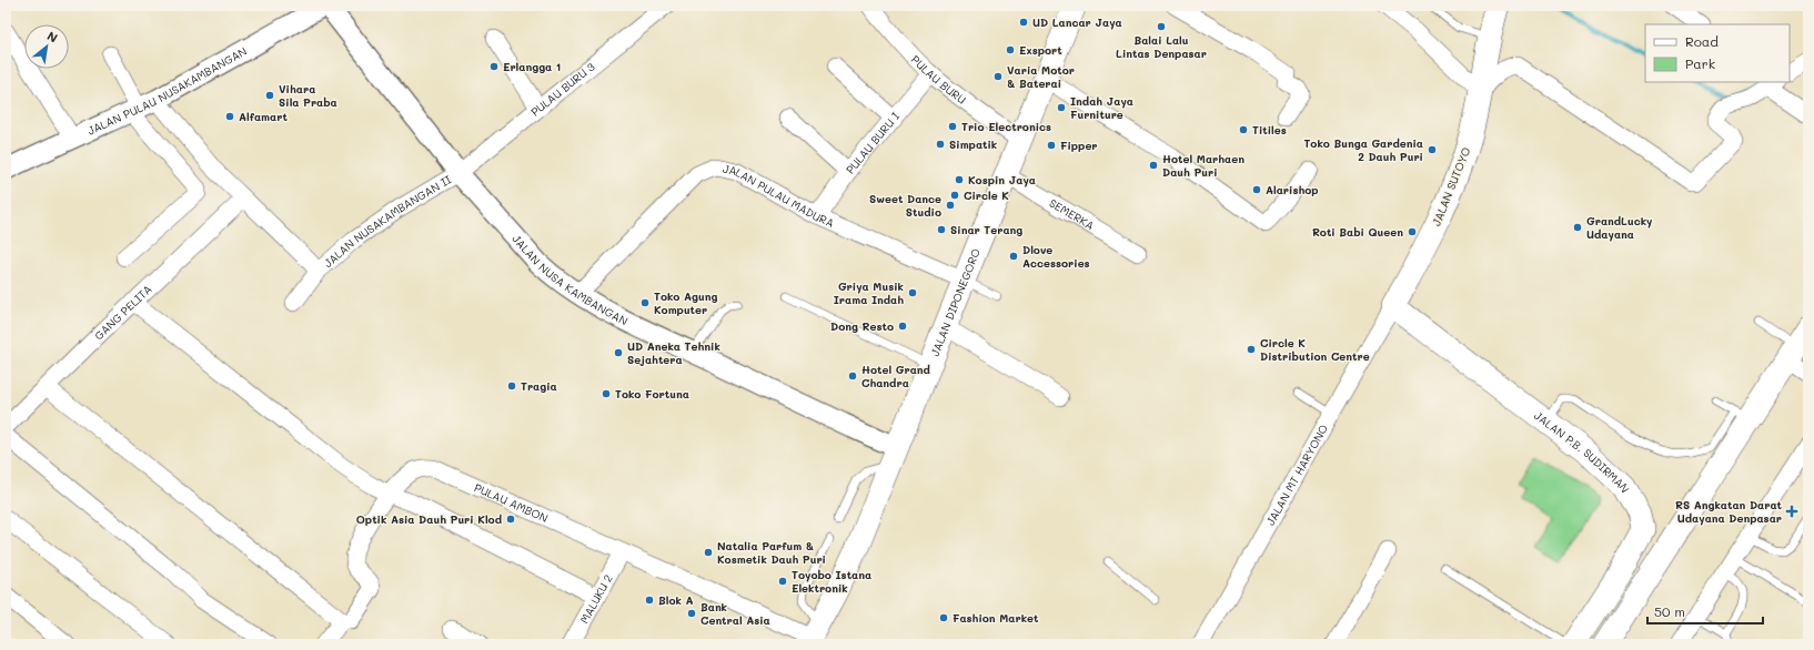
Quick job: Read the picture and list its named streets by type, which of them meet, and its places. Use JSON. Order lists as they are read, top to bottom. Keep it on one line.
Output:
{"streets":{"main road":["JALAN SUTOYO","JALAN DIPONEGORO","JALAN P.B. SUDIRMAN"],"street":["PULAU BURU","PULAU BURU 3","JALAN PULAU NUSAKAMBANGAN","PULAU BURU I","JALAN PULAU MADURA","SEMERKA","JALAN NUSAKAMBANGAN II","JALAN NUSA KAMBANGAN","GANG PELITA","JALAN MT HARYONO","PULAU AMBON","MALUKU 2"]},"crossings":[["PULAU BURU","PULAU BURU I"],["PULAU BURU","JALAN DIPONEGORO"],["PULAU BURU 3","JALAN NUSAKAMBANGAN II"],["PULAU BURU 3","JALAN NUSA KAMBANGAN"],["JALAN PULAU NUSAKAMBANGAN","JALAN NUSAKAMBANGAN II"],["JALAN PULAU NUSAKAMBANGAN","JALAN NUSA KAMBANGAN"],["PULAU BURU I","JALAN PULAU MADURA"],["JALAN SUTOYO","JALAN P.B. SUDIRMAN"],["JALAN SUTOYO","JALAN MT HARYONO"],["JALAN PULAU MADURA","JALAN NUSA KAMBANGAN"],["JALAN PULAU MADURA","JALAN DIPONEGORO"],["SEMERKA","JALAN DIPONEGORO"],["JALAN NUSAKAMBANGAN II","JALAN NUSA KAMBANGAN"],["JALAN NUSAKAMBANGAN II","GANG PELITA"],["JALAN NUSA KAMBANGAN","JALAN DIPONEGORO"],["JALAN DIPONEGORO","PULAU AMBON"],["JALAN P.B. SUDIRMAN","JALAN MT HARYONO"],["PULAU AMBON","MALUKU 2"]],"places":{"other":["UD Lancar Jaya","Balai Lalu Lintas Denpasar","Exsport","Erlangga 1","Varia Motor & Baterai","Vihara Sila Praba","Indah Jaya Furniture","Alfamart","Trio Electronics","Titiles","Simpatik","Fipper","Toko Bunga Gardenia 2 Dauh Puri","Hotel Marhaen Dauh Puri","Kospin Jaya","Alarishop","Circle K","Sweet Dance Studio","GrandLucky Udayana","Sinar Terang","Roti Babi Queen","Dlove Accessories","Griya Musik Irama Indah","Toko Agung Komputer","Dong Resto","Circle K Distribution Centre","UD Aneka Tehnik Sejahtera","Hotel Grand Chandra","Tragia","Toko Fortuna","Optik Asia Dauh Puri Klod","Natalia Parfum & Kosmetik Dauh Puri","Toyobo Istana Elektronik","Blok A","Bank Central Asia","Fashion Market"],"health":["RS Angkatan Darat Udayana Denpasar"]},"legend":["Road","Park"],"scale_bar":"50 m","north":"top right"}
